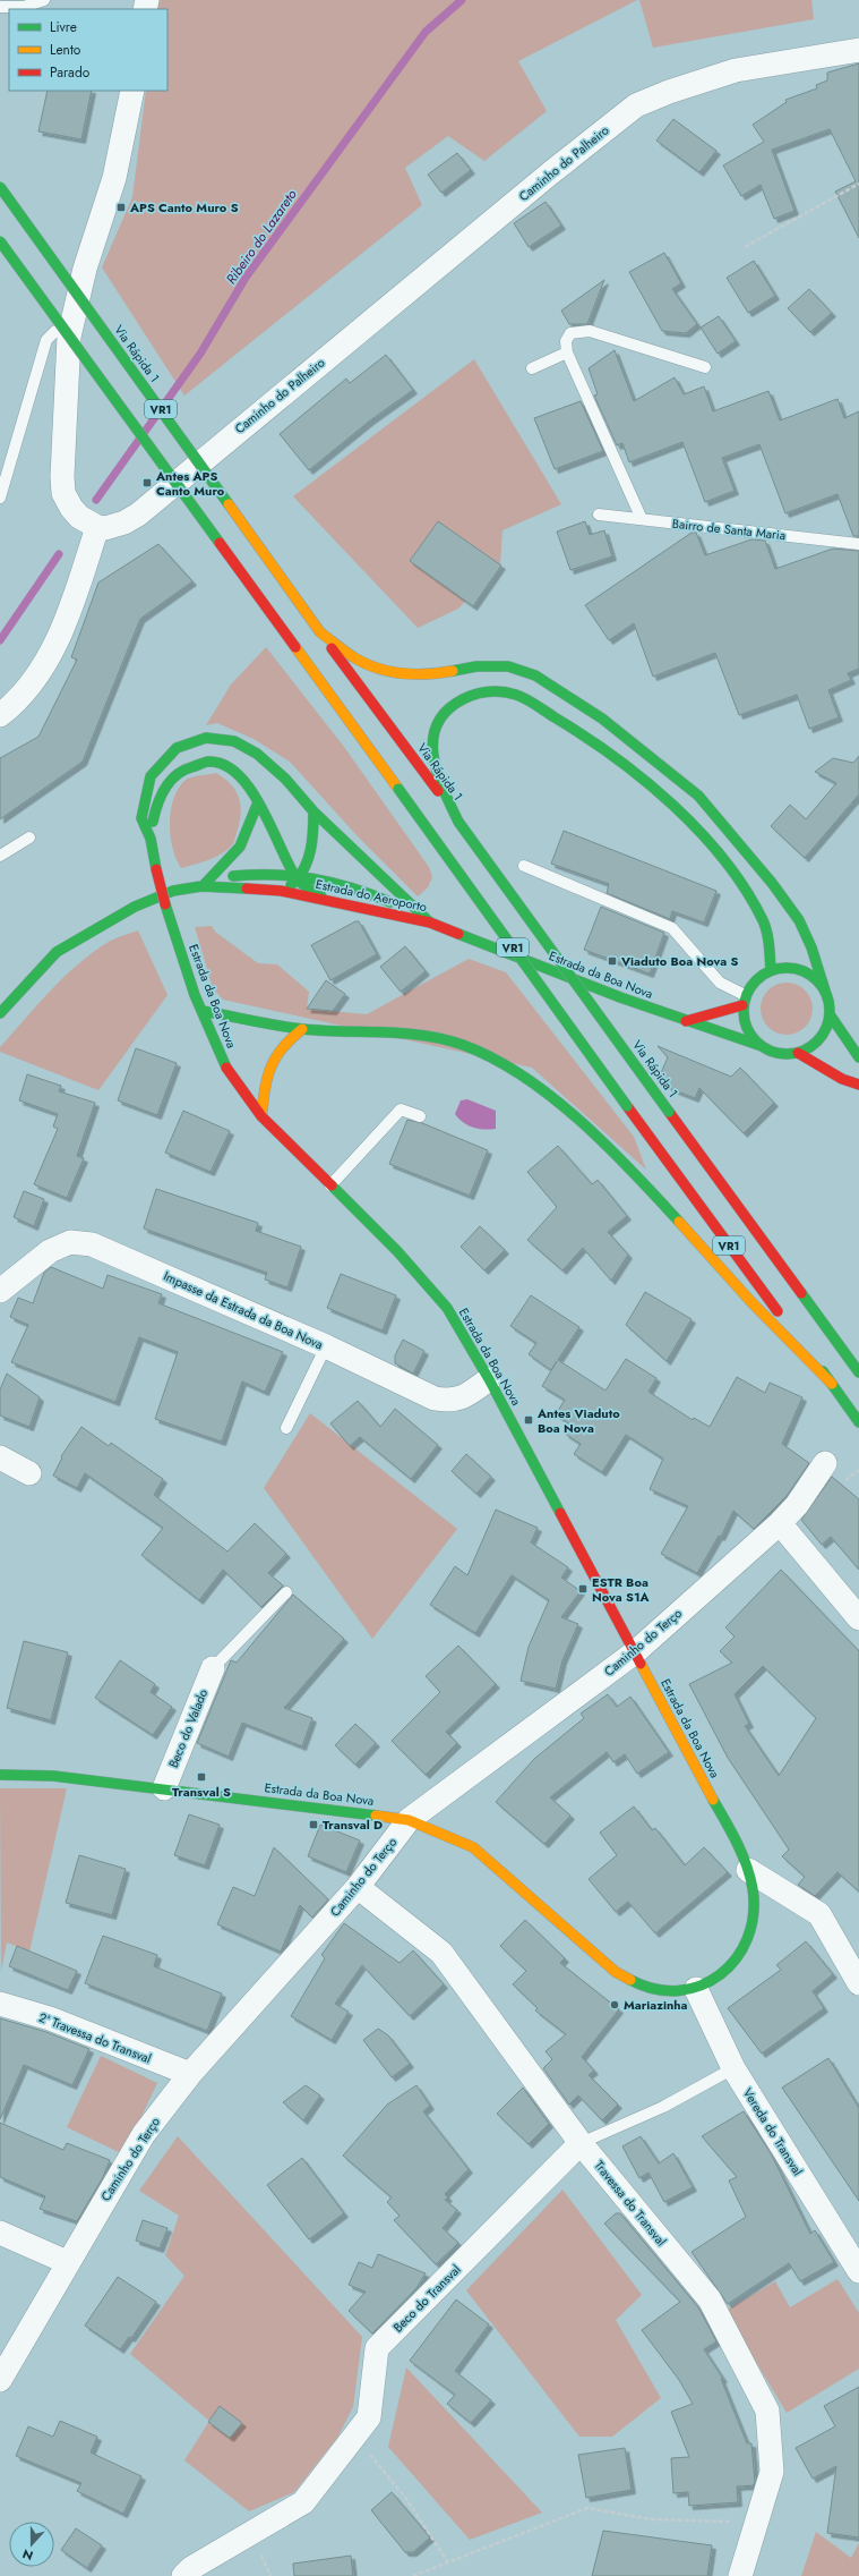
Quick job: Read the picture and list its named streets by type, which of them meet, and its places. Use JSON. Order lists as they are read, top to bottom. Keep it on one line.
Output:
{"streets":{"main road":["Via Rápida 1","VR1","Estrada do Aeroporto","Estrada da Boa Nova"],"street":["Caminho do Palheiro","Impasse da Estrada da Boa Nova","Caminho do Terço","Beco do Valado","2ª Travessa do Transval","Vereda do Transval","Travessa do Transval","Beco do Transval"],"lane":["Bairro de Santa Maria"]},"crossings":[["Estrada do Aeroporto","Estrada da Boa Nova"],["Estrada da Boa Nova","Impasse da Estrada da Boa Nova"],["Estrada da Boa Nova","Caminho do Terço"],["Estrada da Boa Nova","Beco do Valado"],["Estrada da Boa Nova","Vereda do Transval"],["Caminho do Terço","2ª Travessa do Transval"],["Caminho do Terço","Travessa do Transval"],["Vereda do Transval","Beco do Transval"],["Travessa do Transval","Beco do Transval"]],"water":["Ribeiro do Lazareto"],"places":{"transit":["APS Canto Muro S","Antes APS Canto Muro","Viaduto Boa Nova S","Antes Viaduto Boa Nova","ESTR Boa Nova S1A","Transval S","Transval D"],"other":["Mariazinha"]},"legend":["Livre","Lento","Parado"],"north":"bottom"}
